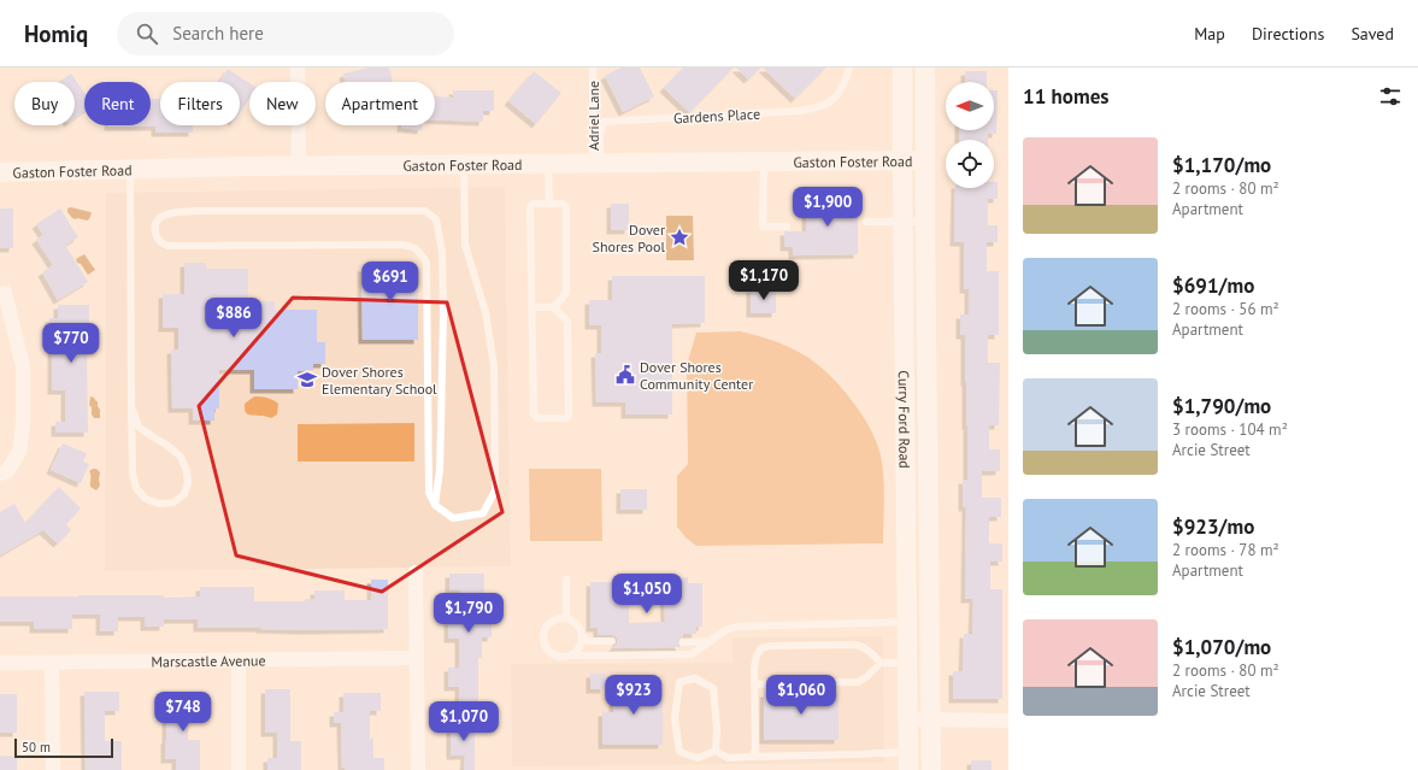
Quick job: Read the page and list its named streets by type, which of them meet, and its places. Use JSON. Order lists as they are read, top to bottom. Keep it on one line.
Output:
{"streets":{"main road":["Gaston Foster Road","Curry Ford Road"],"street":["Marscastle Avenue"],"lane":["Adriel Lane","Gardens Place"]},"crossings":[["Adriel Lane","Gardens Place"],["Adriel Lane","Gaston Foster Road"],["Gardens Place","Gaston Foster Road"],["Gaston Foster Road","Curry Ford Road"]],"places":{"place":["Dover Shores Pool"],"public building":["Dover Shores Community Center"],"school or university":["Dover Shores Elementary School"]},"scale_bar":"50 m","north":"left","page":{"header":"Homiq","search":"Search here","nav":["Map","Directions","Saved"],"heading":"11 homes","chip":["Buy","Rent","Filters","New","Apartment"],"list":[{"name":"$1,170/mo","note":"2 rooms · 80 m² · Apartment"},{"name":"$691/mo","note":"2 rooms · 56 m² · Apartment"},{"name":"$1,790/mo","note":"3 rooms · 104 m² · Arcie Street"},{"name":"$923/mo","note":"2 rooms · 78 m² · Apartment"},{"name":"$1,070/mo","note":"2 rooms · 80 m² · Arcie Street"}],"price":["$1,900","$1,170","$691","$886","$770","$1,050","$1,790","$923","$1,060","$748","$1,070"],"scale":"50 m"}}
